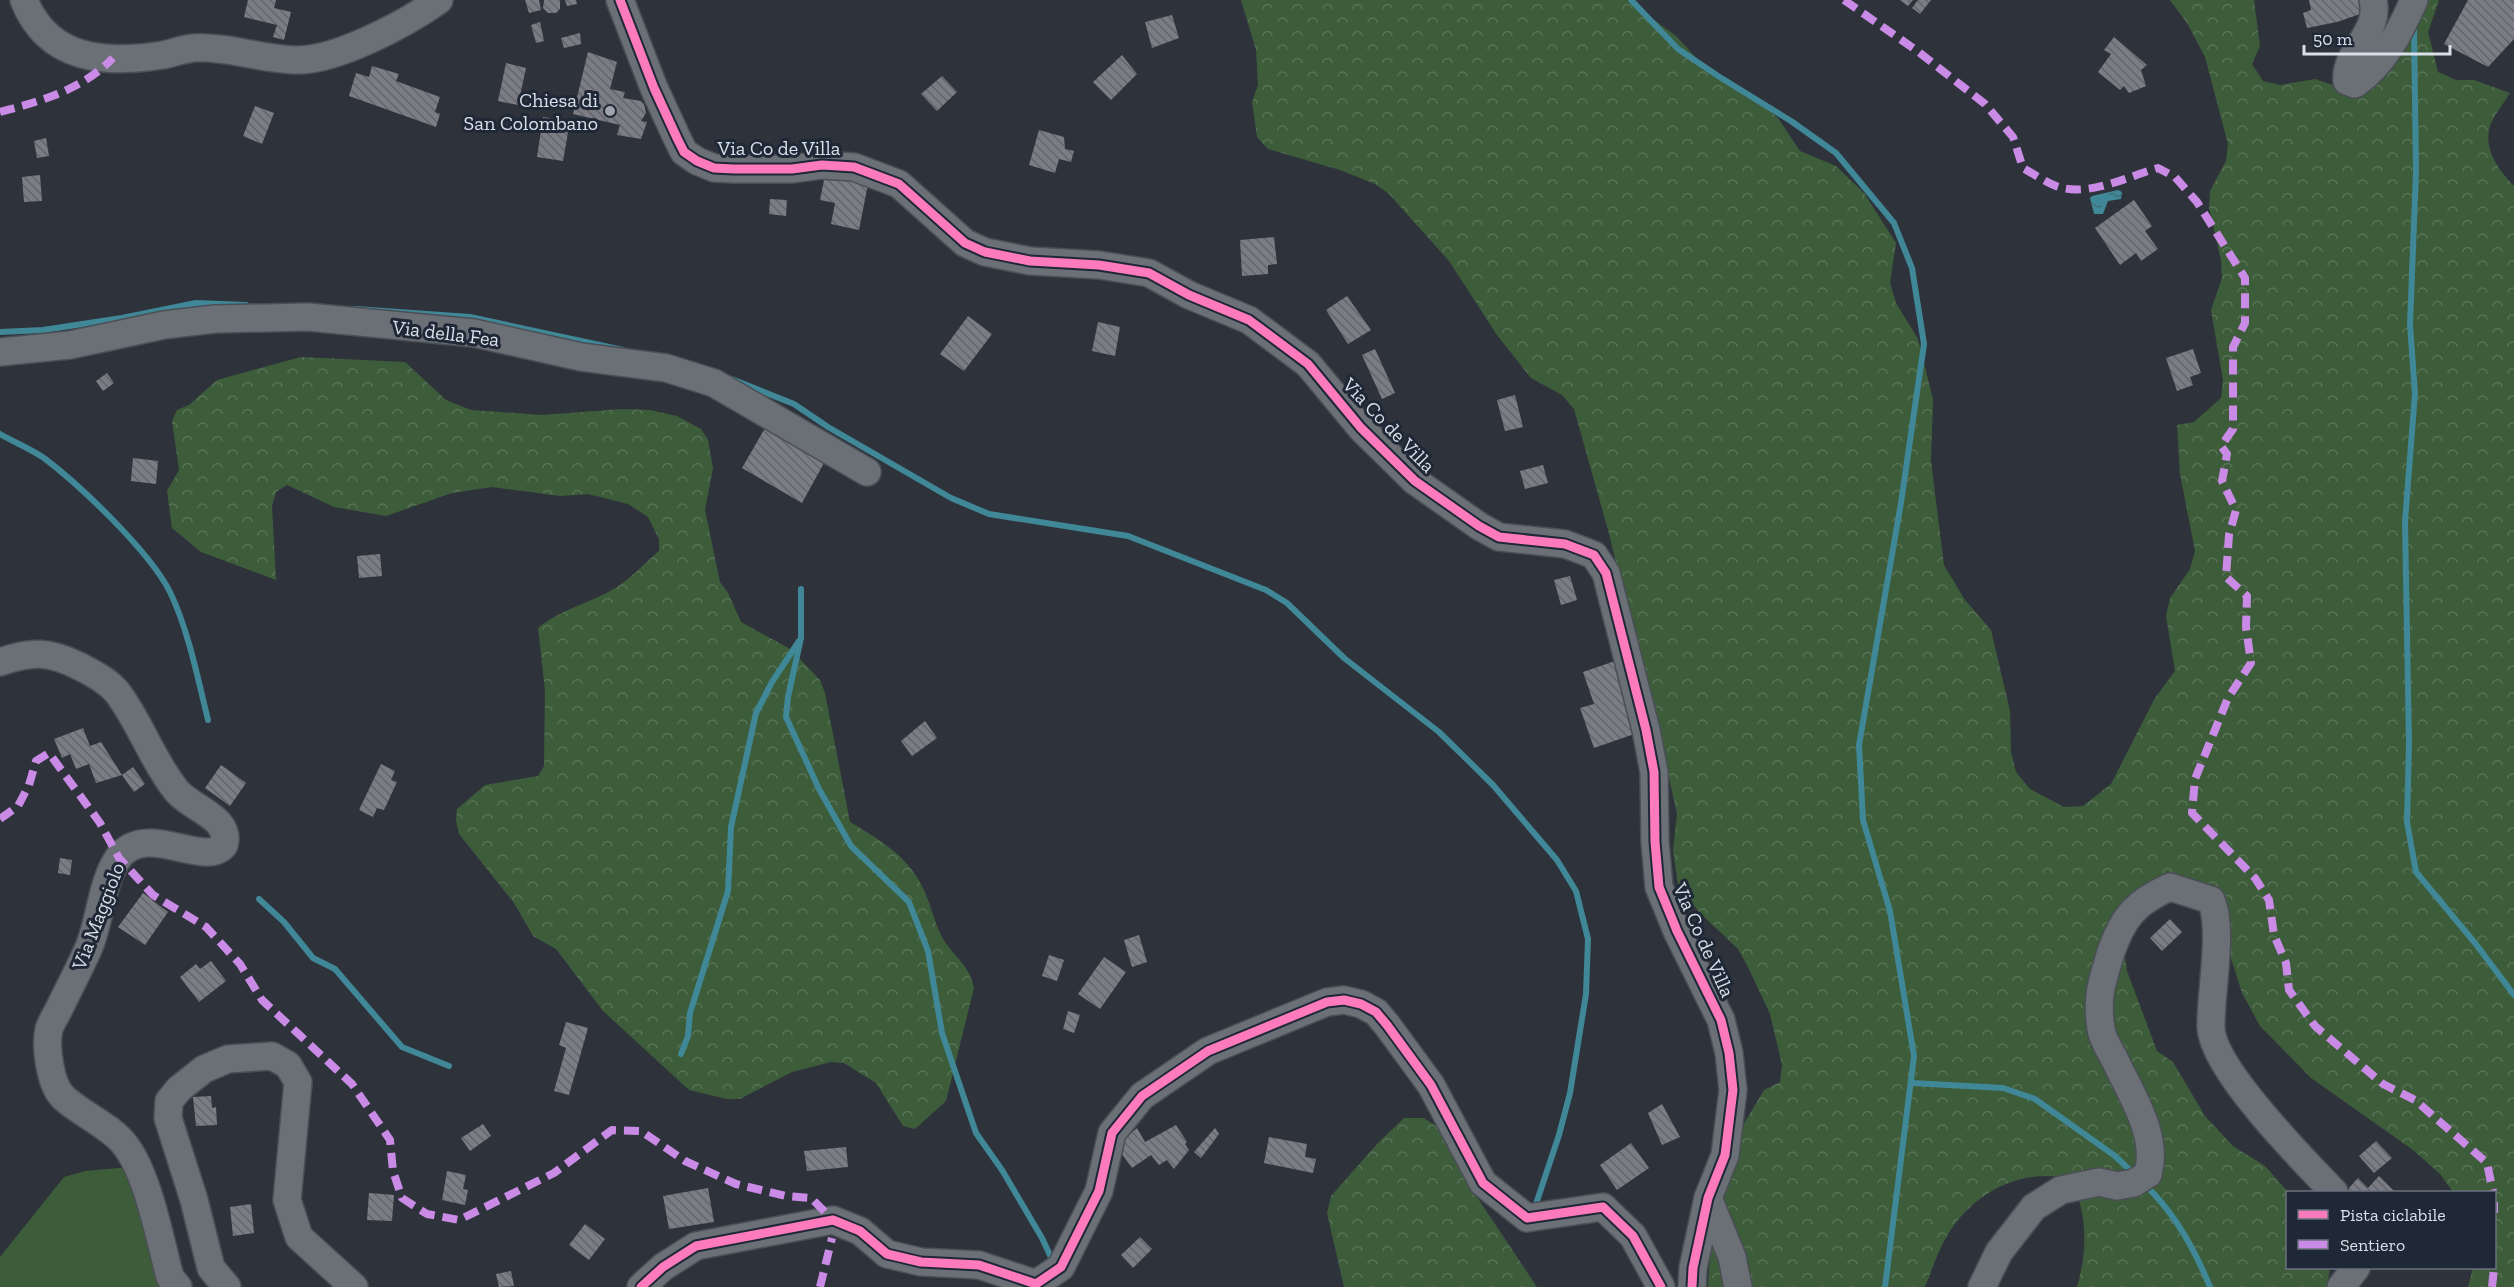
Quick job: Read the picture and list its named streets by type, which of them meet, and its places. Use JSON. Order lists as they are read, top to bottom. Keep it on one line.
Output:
{"streets":{"street":["Via Co de Villa","Via della Fea","Via Maggiolo"]},"places":["Chiesa di San Colombano"],"legend":["Pista ciclabile","Sentiero"],"scale_bar":"50 m"}
